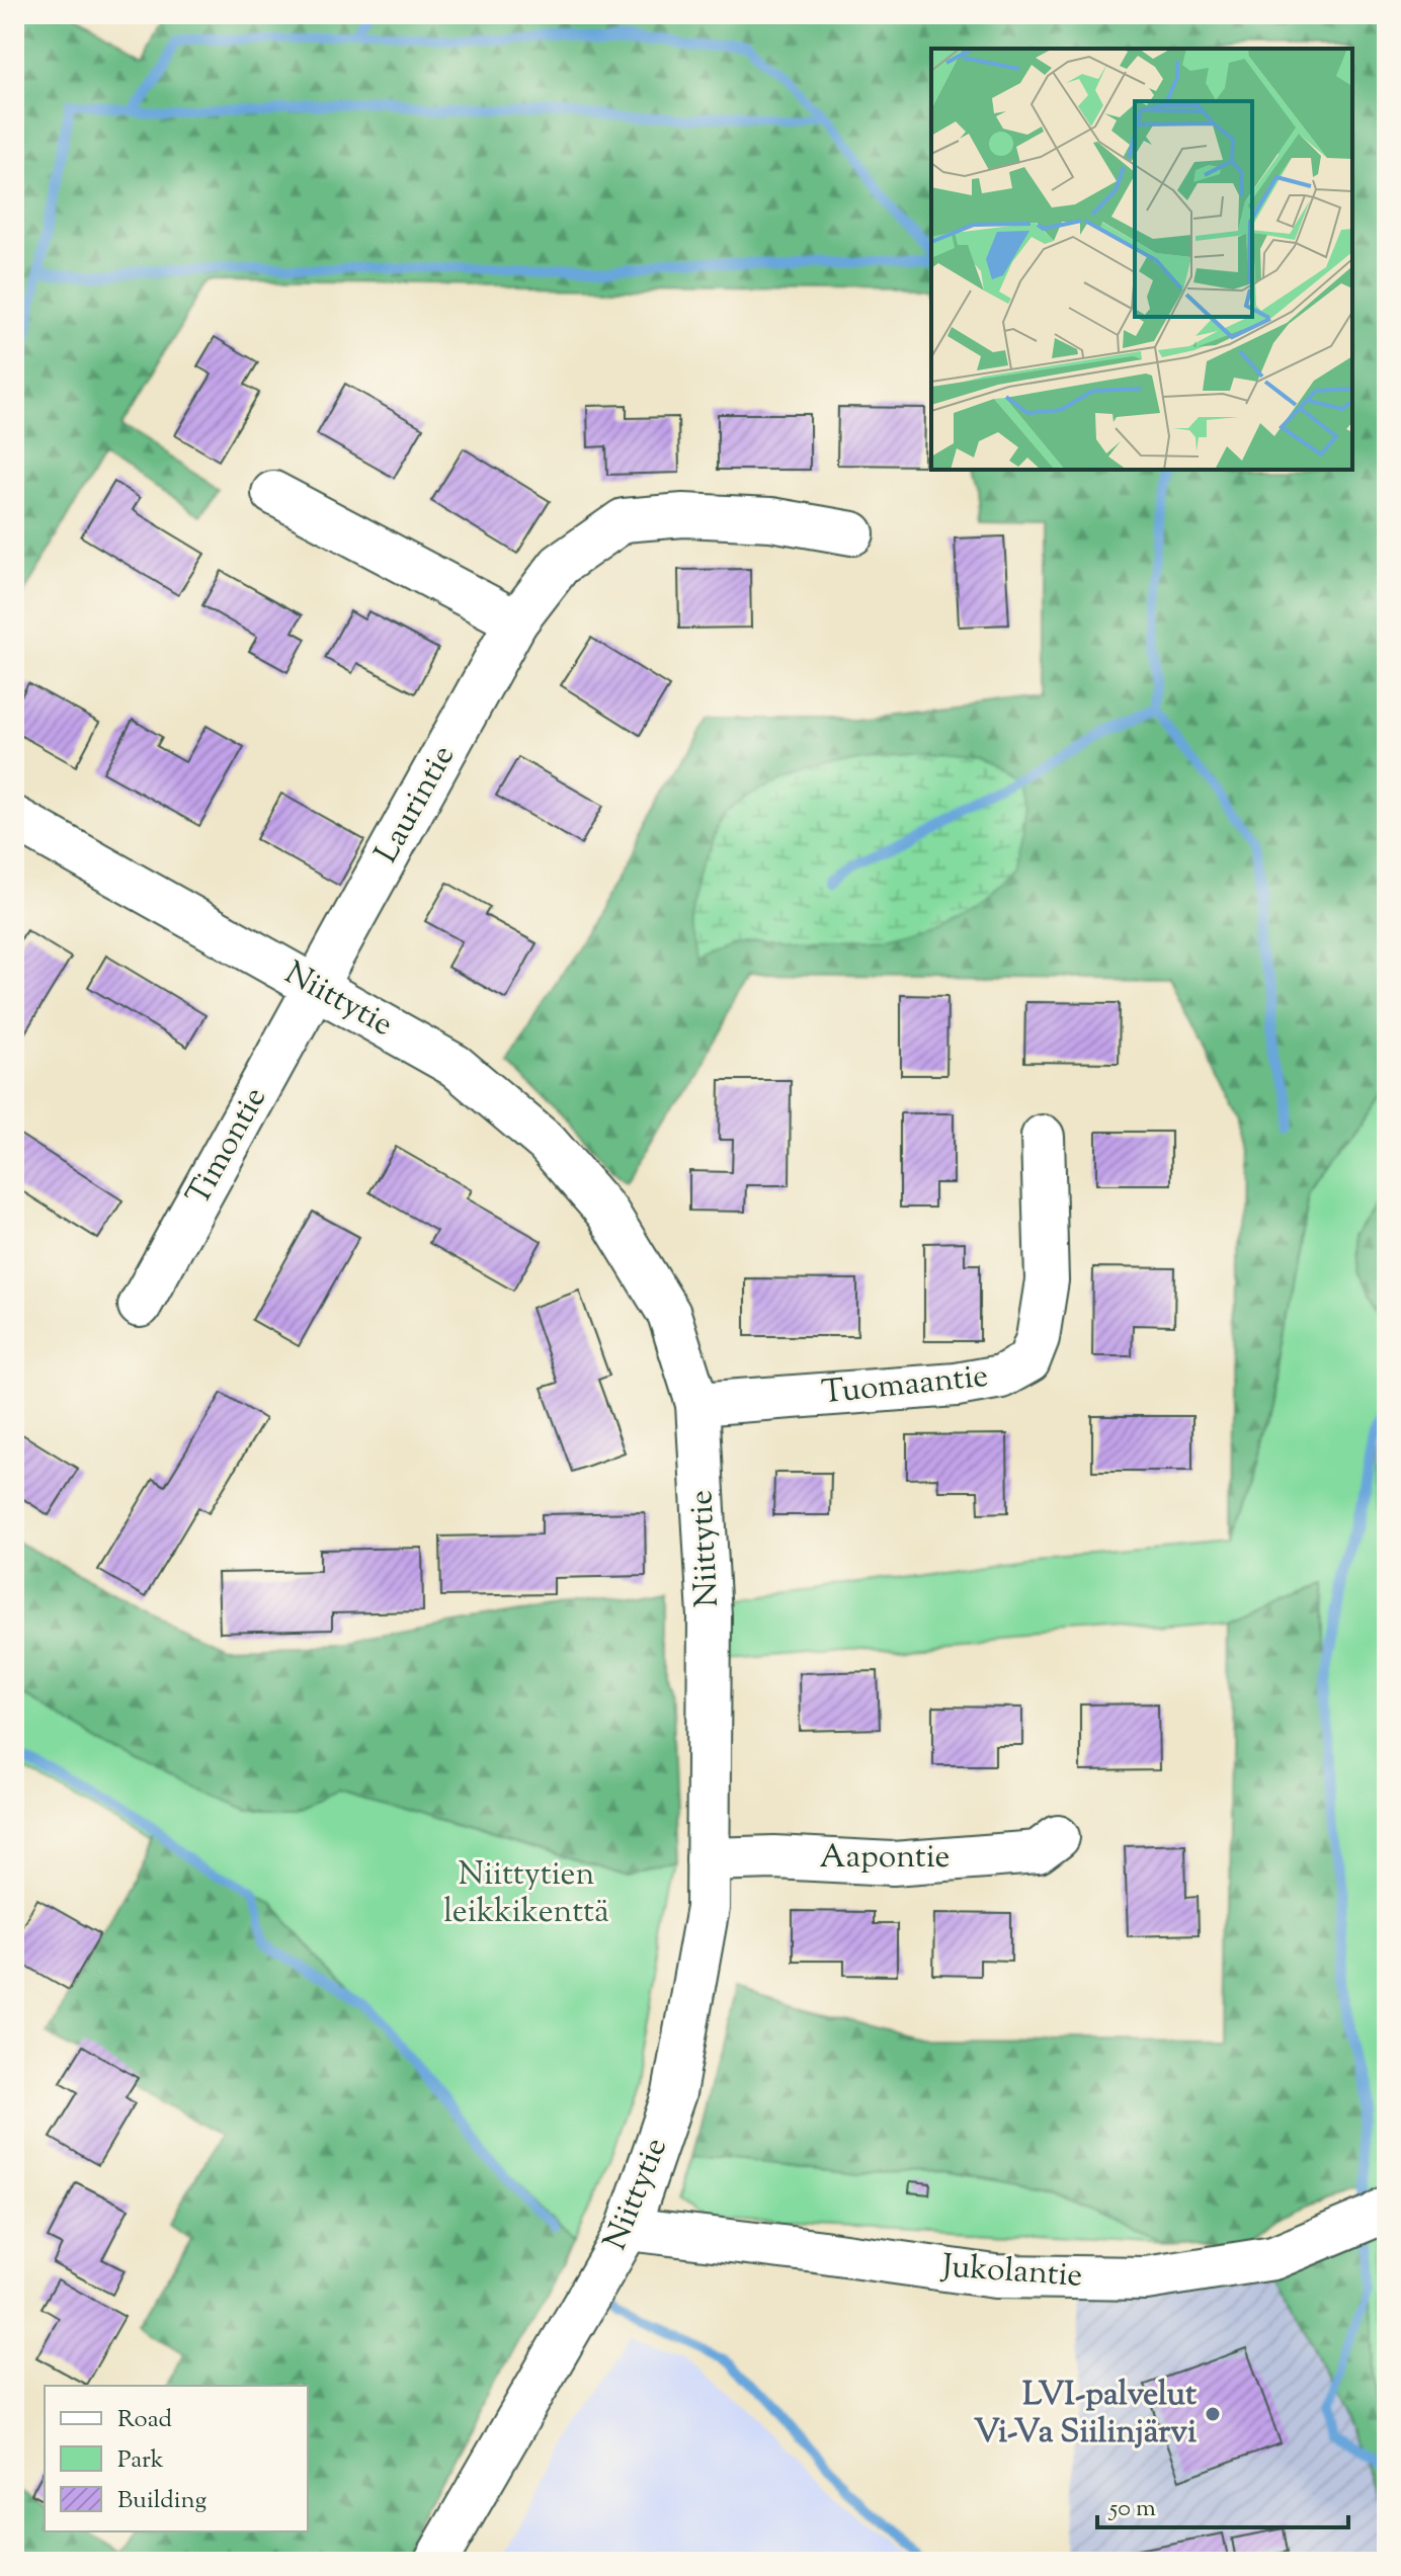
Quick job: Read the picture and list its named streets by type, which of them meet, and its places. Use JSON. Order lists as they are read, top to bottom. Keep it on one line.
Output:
{"streets":{"street":["Laurintie","Niittytie","Timontie","Tuomaantie","Aapontie","Jukolantie"]},"crossings":[["Laurintie","Niittytie"],["Laurintie","Timontie"],["Niittytie","Timontie"],["Niittytie","Tuomaantie"],["Niittytie","Aapontie"],["Niittytie","Jukolantie"]],"parks":["Niittytien leikkikenttä"],"places":["LVI-palvelut Vi-Va Siilinjärvi"],"legend":["Road","Park","Building"],"scale_bar":"50 m"}
